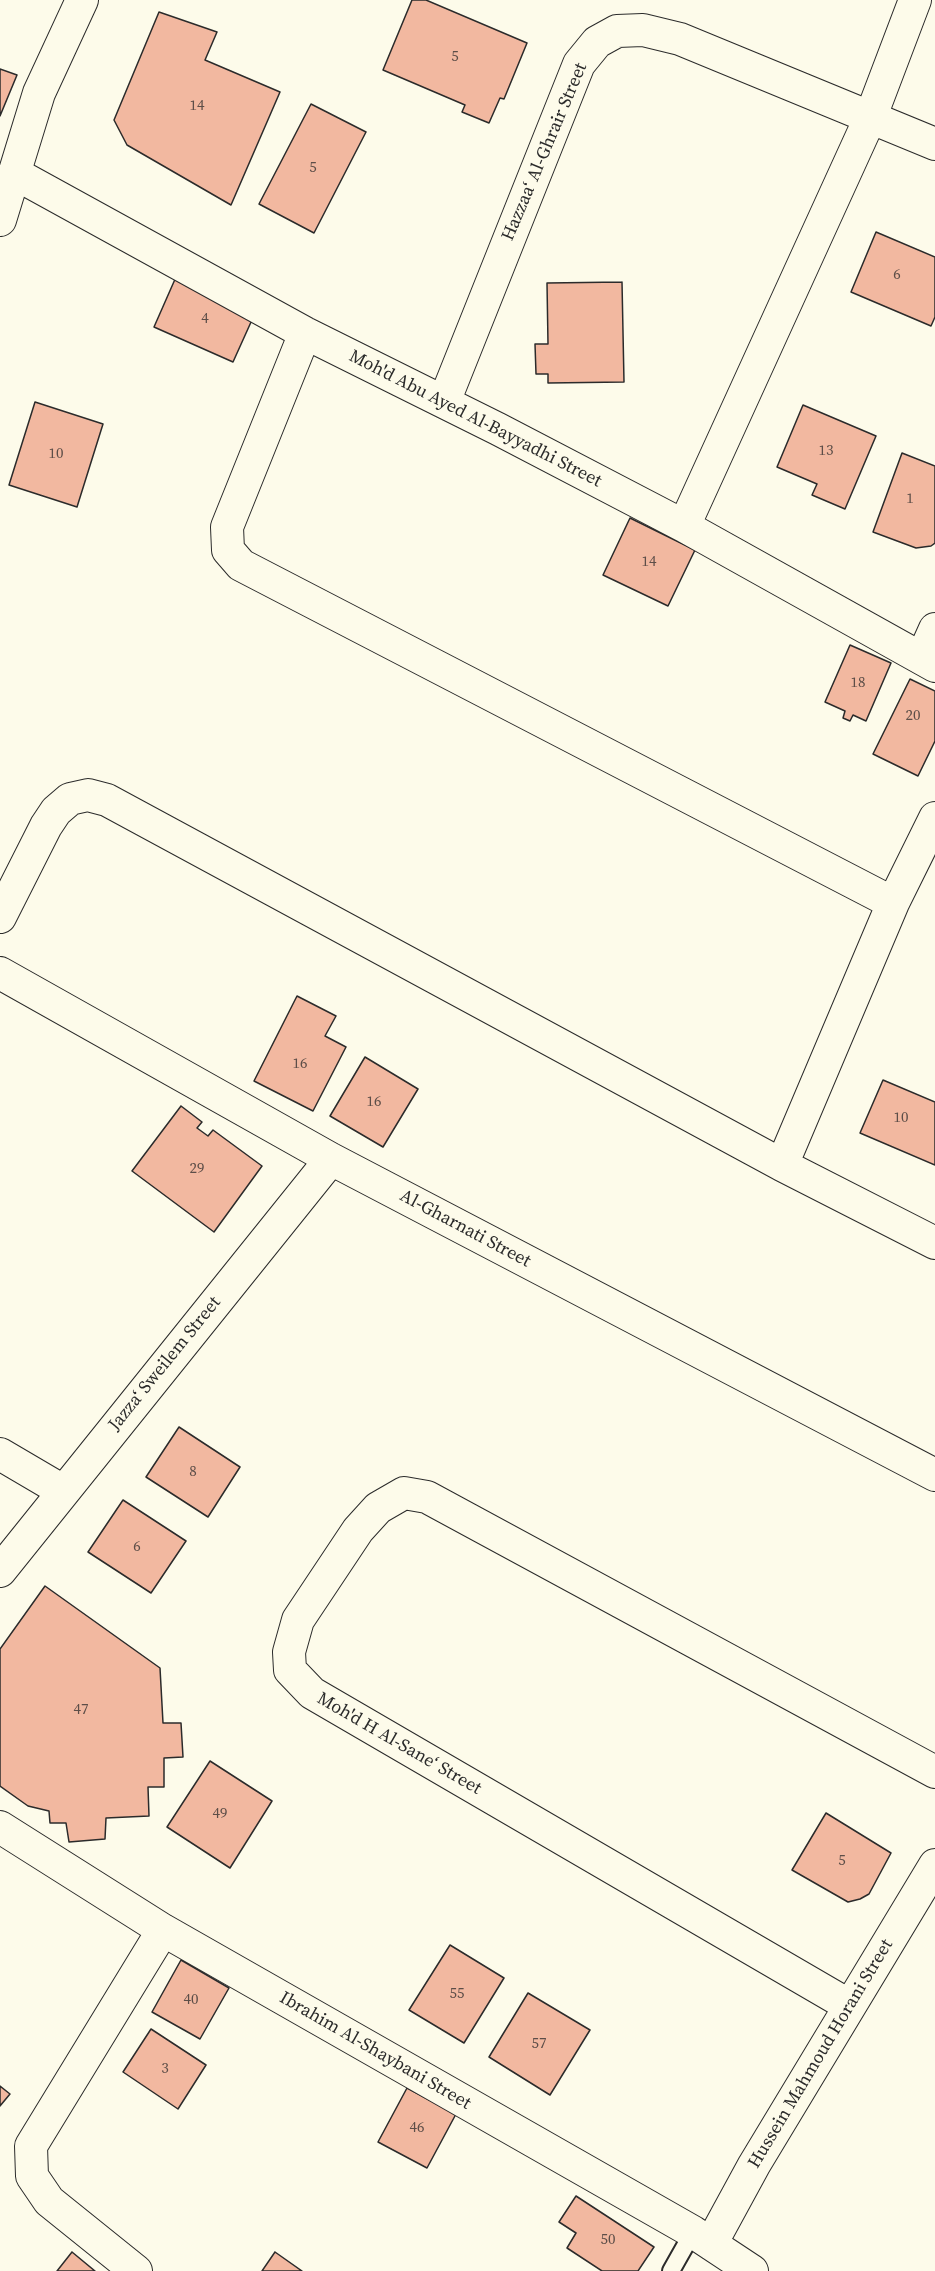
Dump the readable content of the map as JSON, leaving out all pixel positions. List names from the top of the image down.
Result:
{
  "streets": {
    "street": [
      "Hazzaa‘ Al-Ghrair Street",
      "Moh'd Abu Ayed Al-Bayyadhi Street",
      "Al-Gharnati Street",
      "Jazza‘ Sweilem Street",
      "Moh'd H Al-Sane‘ Street",
      "Ibrahim Al-Shaybani Street",
      "Hussein Mahmoud Horani Street"
    ]
  },
  "crossings": [
    ["Hazzaa‘ Al-Ghrair Street", "Moh'd Abu Ayed Al-Bayyadhi Street"],
    ["Al-Gharnati Street", "Jazza‘ Sweilem Street"],
    ["Moh'd H Al-Sane‘ Street", "Hussein Mahmoud Horani Street"],
    ["Ibrahim Al-Shaybani Street", "Hussein Mahmoud Horani Street"]
  ],
  "house_numbers": [
    "5",
    "14",
    "5",
    "6",
    "4",
    "13",
    "10",
    "1",
    "14",
    "18",
    "20",
    "16",
    "16",
    "10",
    "29",
    "8",
    "6",
    "47",
    "49",
    "5",
    "55",
    "40",
    "57",
    "3",
    "46",
    "50"
  ]
}
